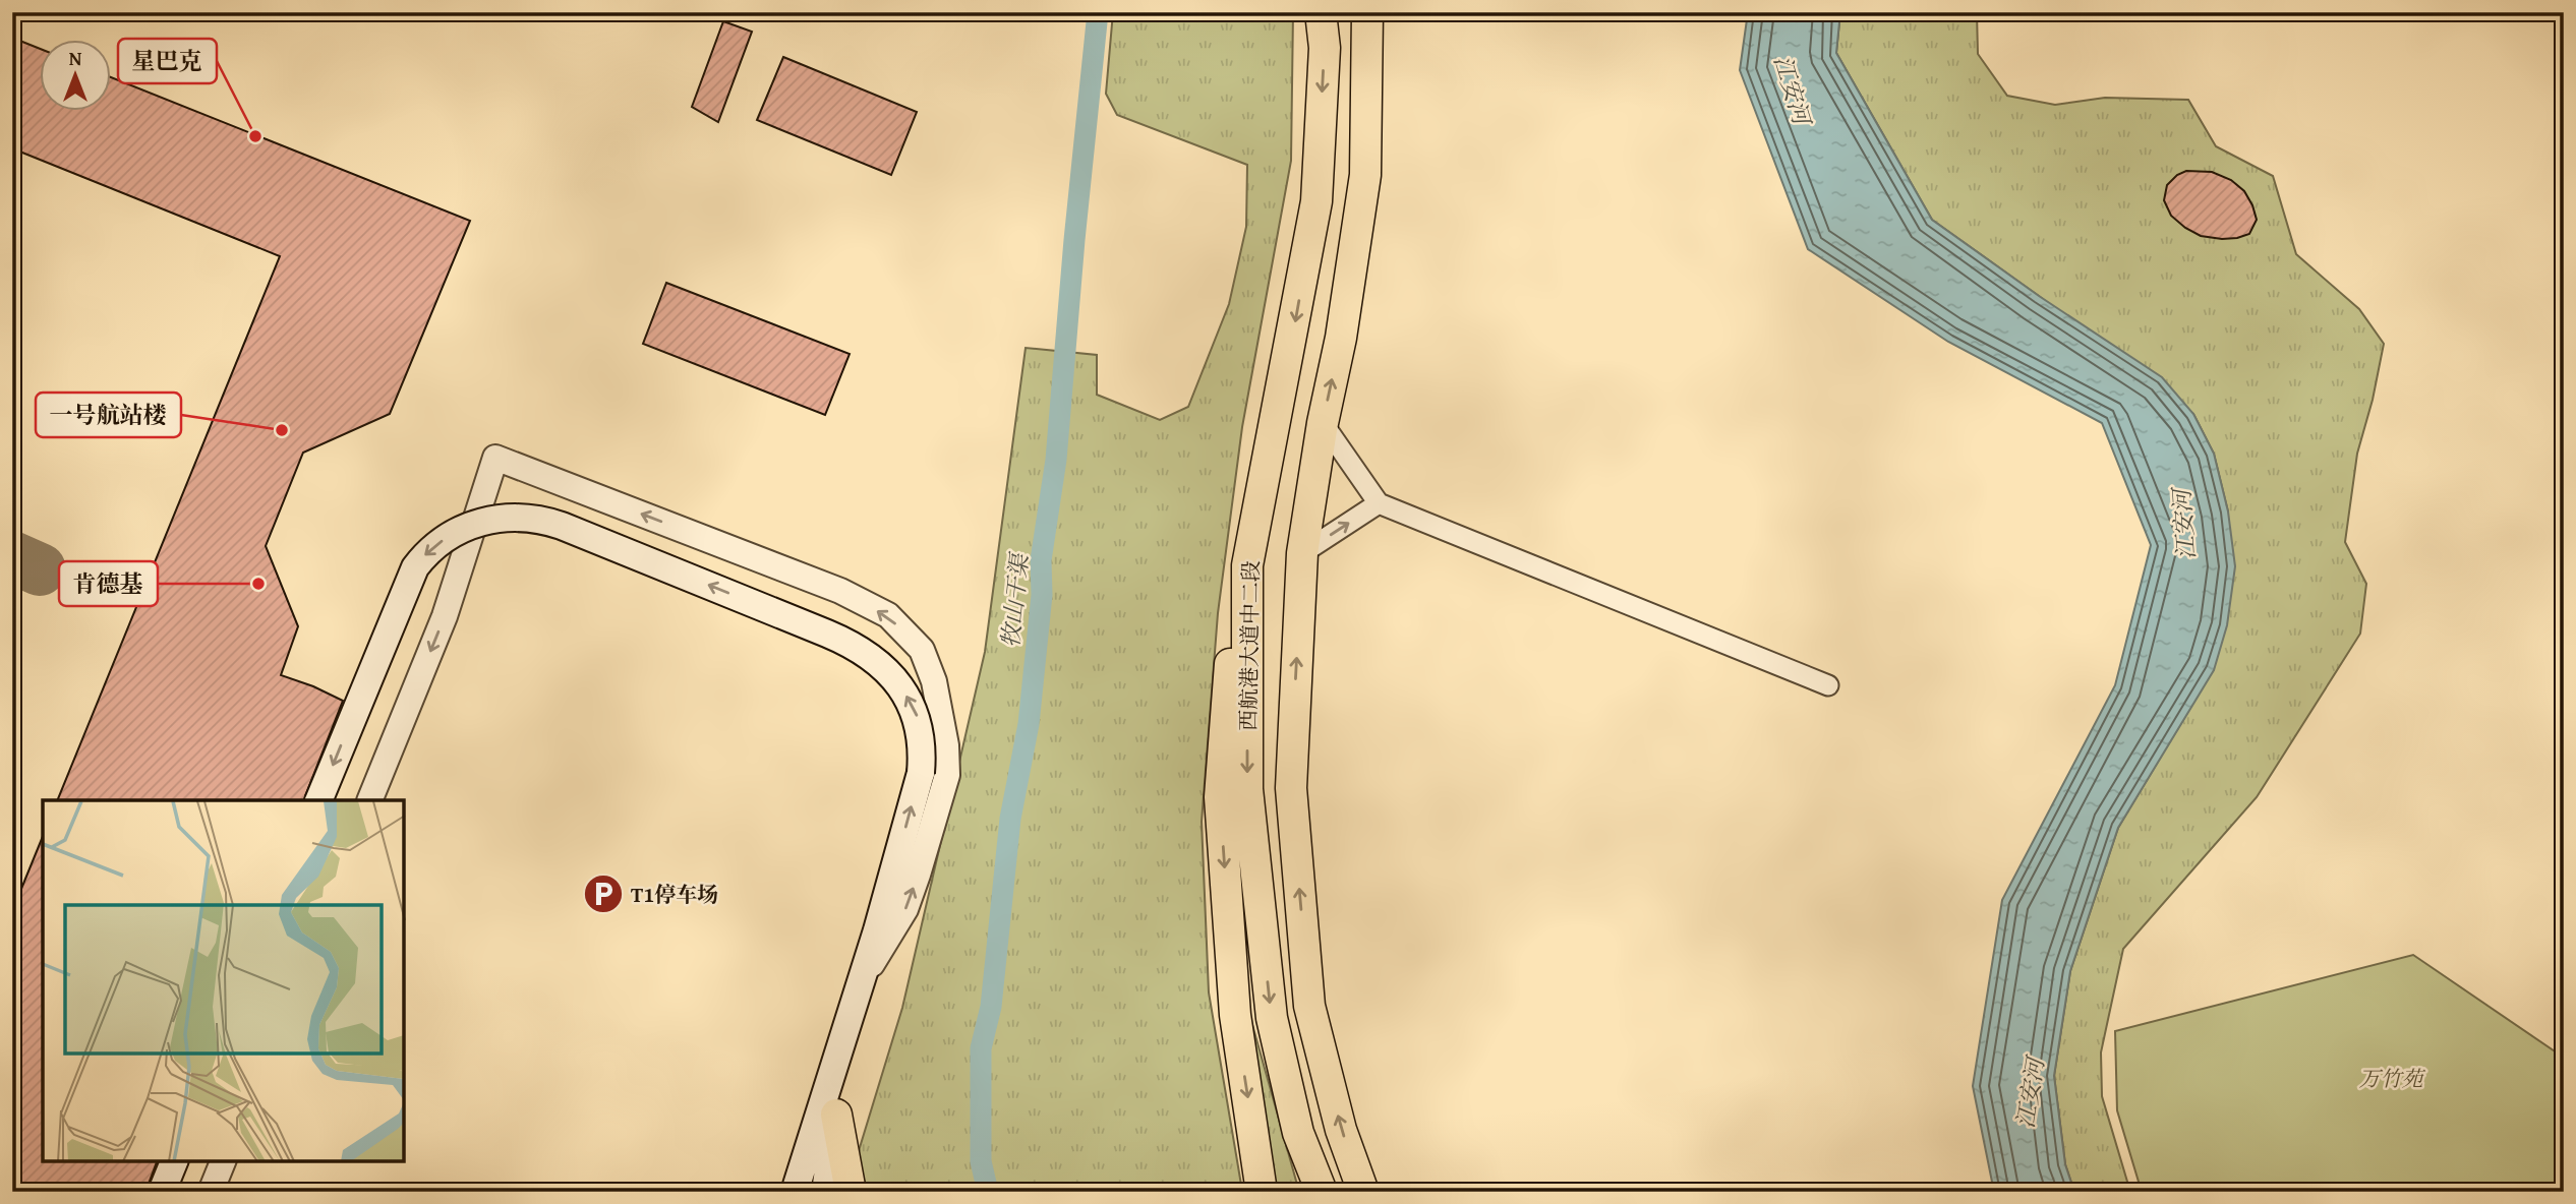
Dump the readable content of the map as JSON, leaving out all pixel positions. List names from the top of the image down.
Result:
{
  "streets": {
    "main road": ["西航港大道中二段"]
  },
  "water": ["江安河", "牧山干渠"],
  "parks": ["万竹苑"],
  "places": {
    "other": ["星巴克", "一号航站楼", "肯德基"],
    "parking": ["T1停车场"]
  },
  "north": "top"
}
